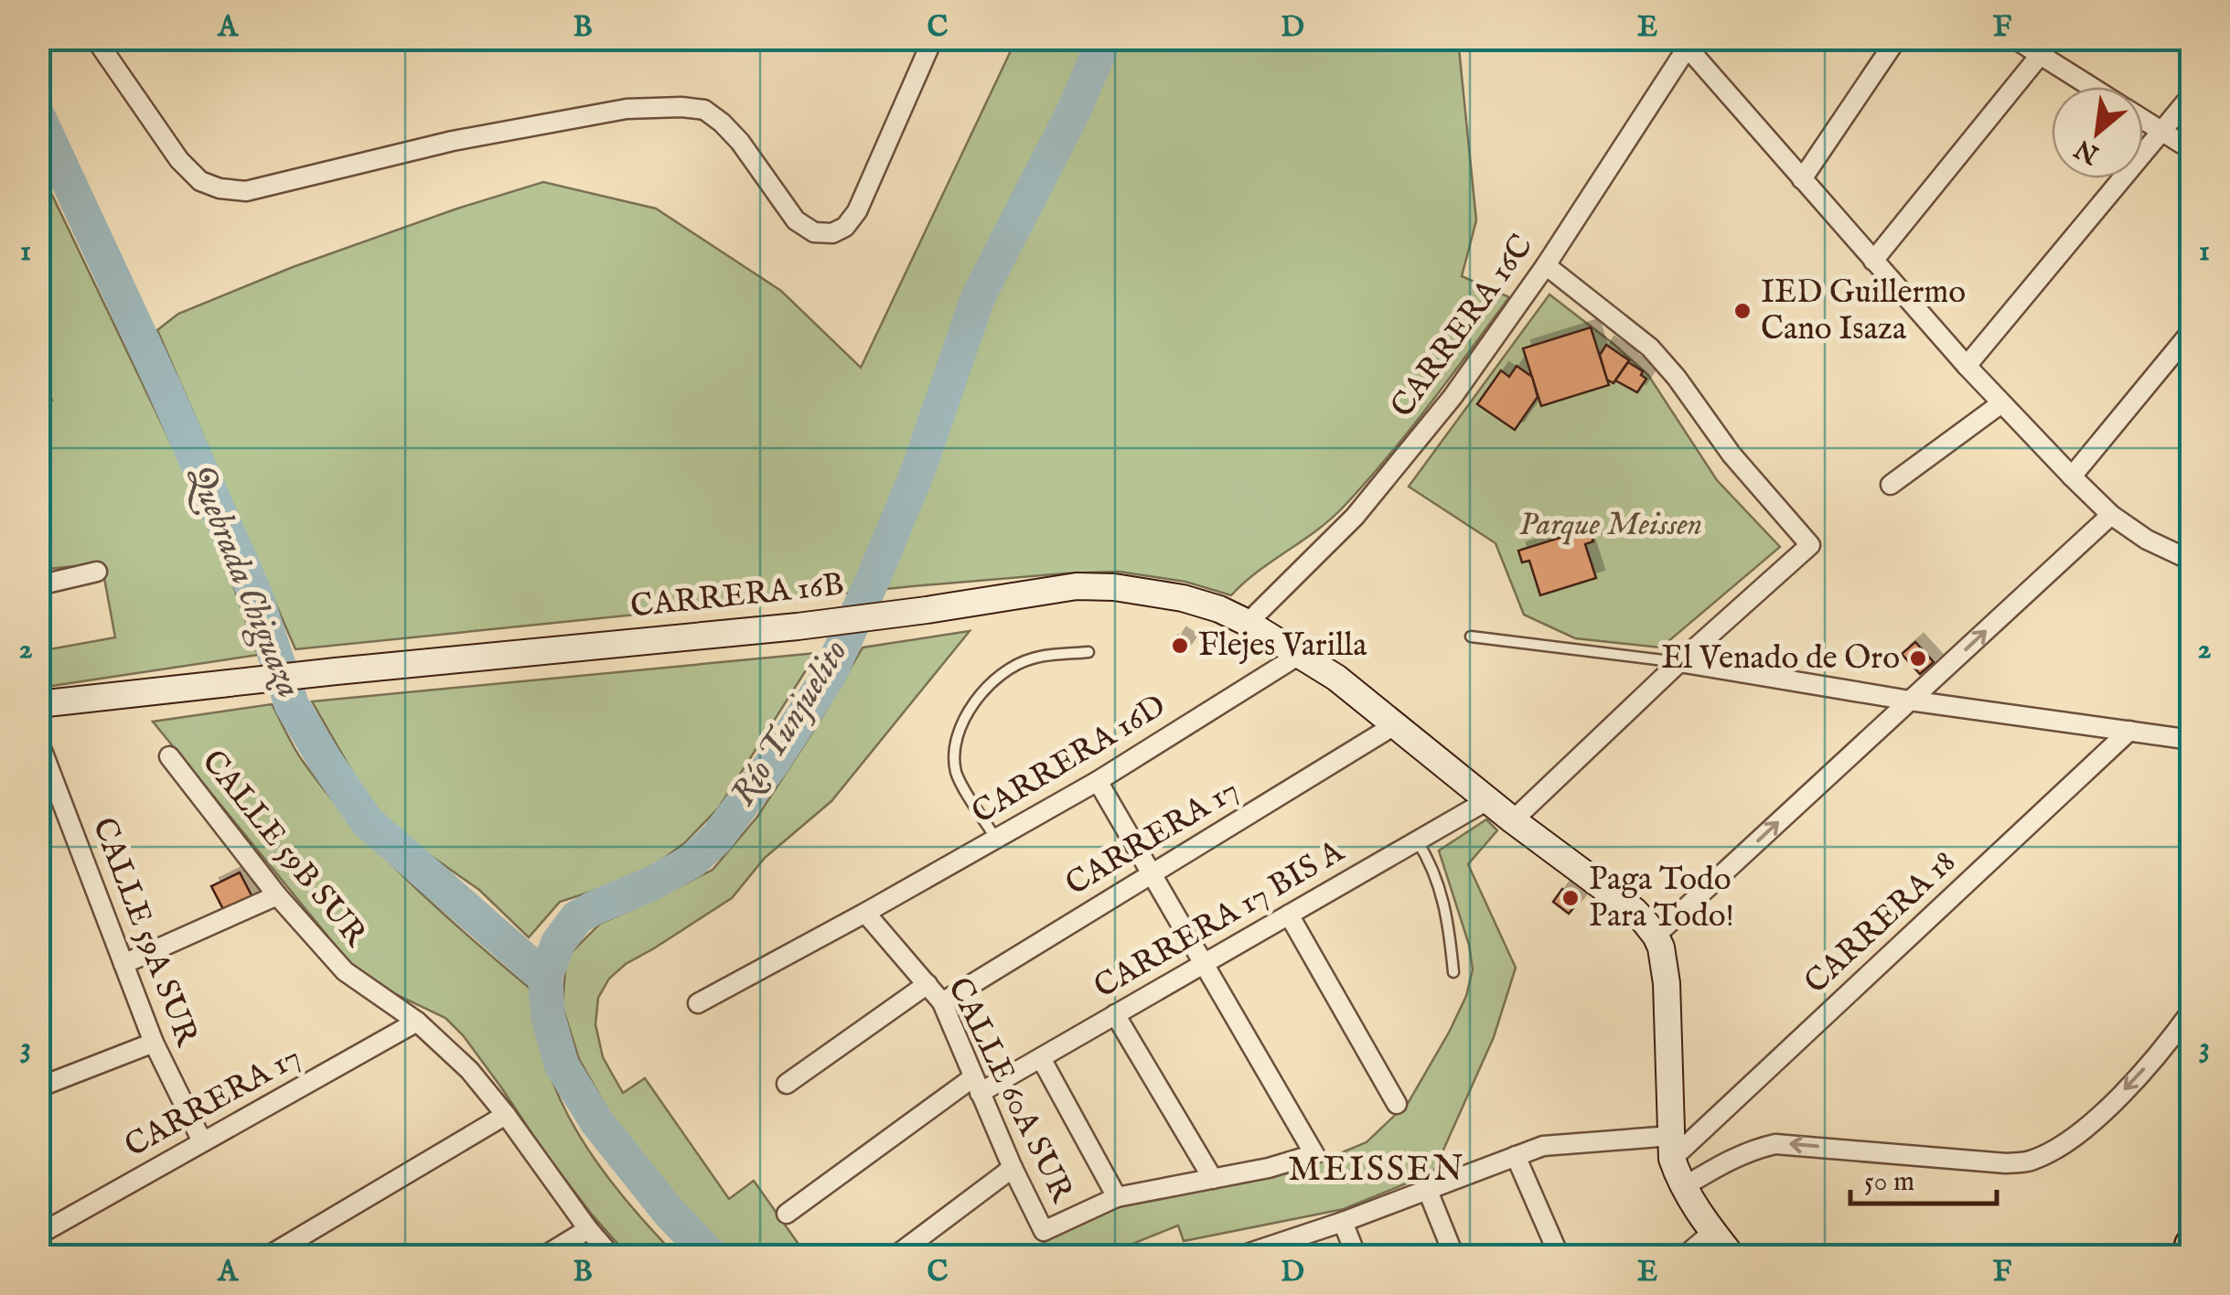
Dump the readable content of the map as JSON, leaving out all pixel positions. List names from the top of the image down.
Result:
{
  "streets": {
    "street": [
      "CARRERA 16C",
      "CARRERA 16B",
      "CARRERA 16D",
      "CARRERA 17",
      "CALLE 59B SUR",
      "CARRERA 17 BIS A",
      "CARRERA 18",
      "CALLE 59A SUR",
      "CALLE 60A SUR"
    ]
  },
  "crossings": [
    ["CARRERA 16C", "CARRERA 16B"],
    ["CARRERA 16B", "CARRERA 16D"],
    ["CARRERA 16B", "CARRERA 17"],
    ["CARRERA 16B", "CARRERA 17 BIS A"],
    ["CARRERA 16D", "CALLE 60A SUR"],
    ["CARRERA 17", "CALLE 59B SUR"],
    ["CARRERA 17", "CALLE 59A SUR"],
    ["CARRERA 17", "CALLE 60A SUR"],
    ["CARRERA 17 BIS A", "CALLE 60A SUR"]
  ],
  "districts": ["MEISSEN"],
  "water": ["Quebrada Chiguaza", "Río Tunjuelito"],
  "parks": ["Parque Meissen"],
  "places": [
    "IED Guillermo Cano Isaza",
    "Flejes Varilla",
    "El Venado de Oro",
    "Paga Todo Para Todo!"
  ],
  "scale_bar": "50 m",
  "north": "bottom left",
  "grid": {
    "columns": [
      "A",
      "B",
      "C",
      "D",
      "E",
      "F"
    ],
    "rows": ["1", "2", "3"]
  }
}
